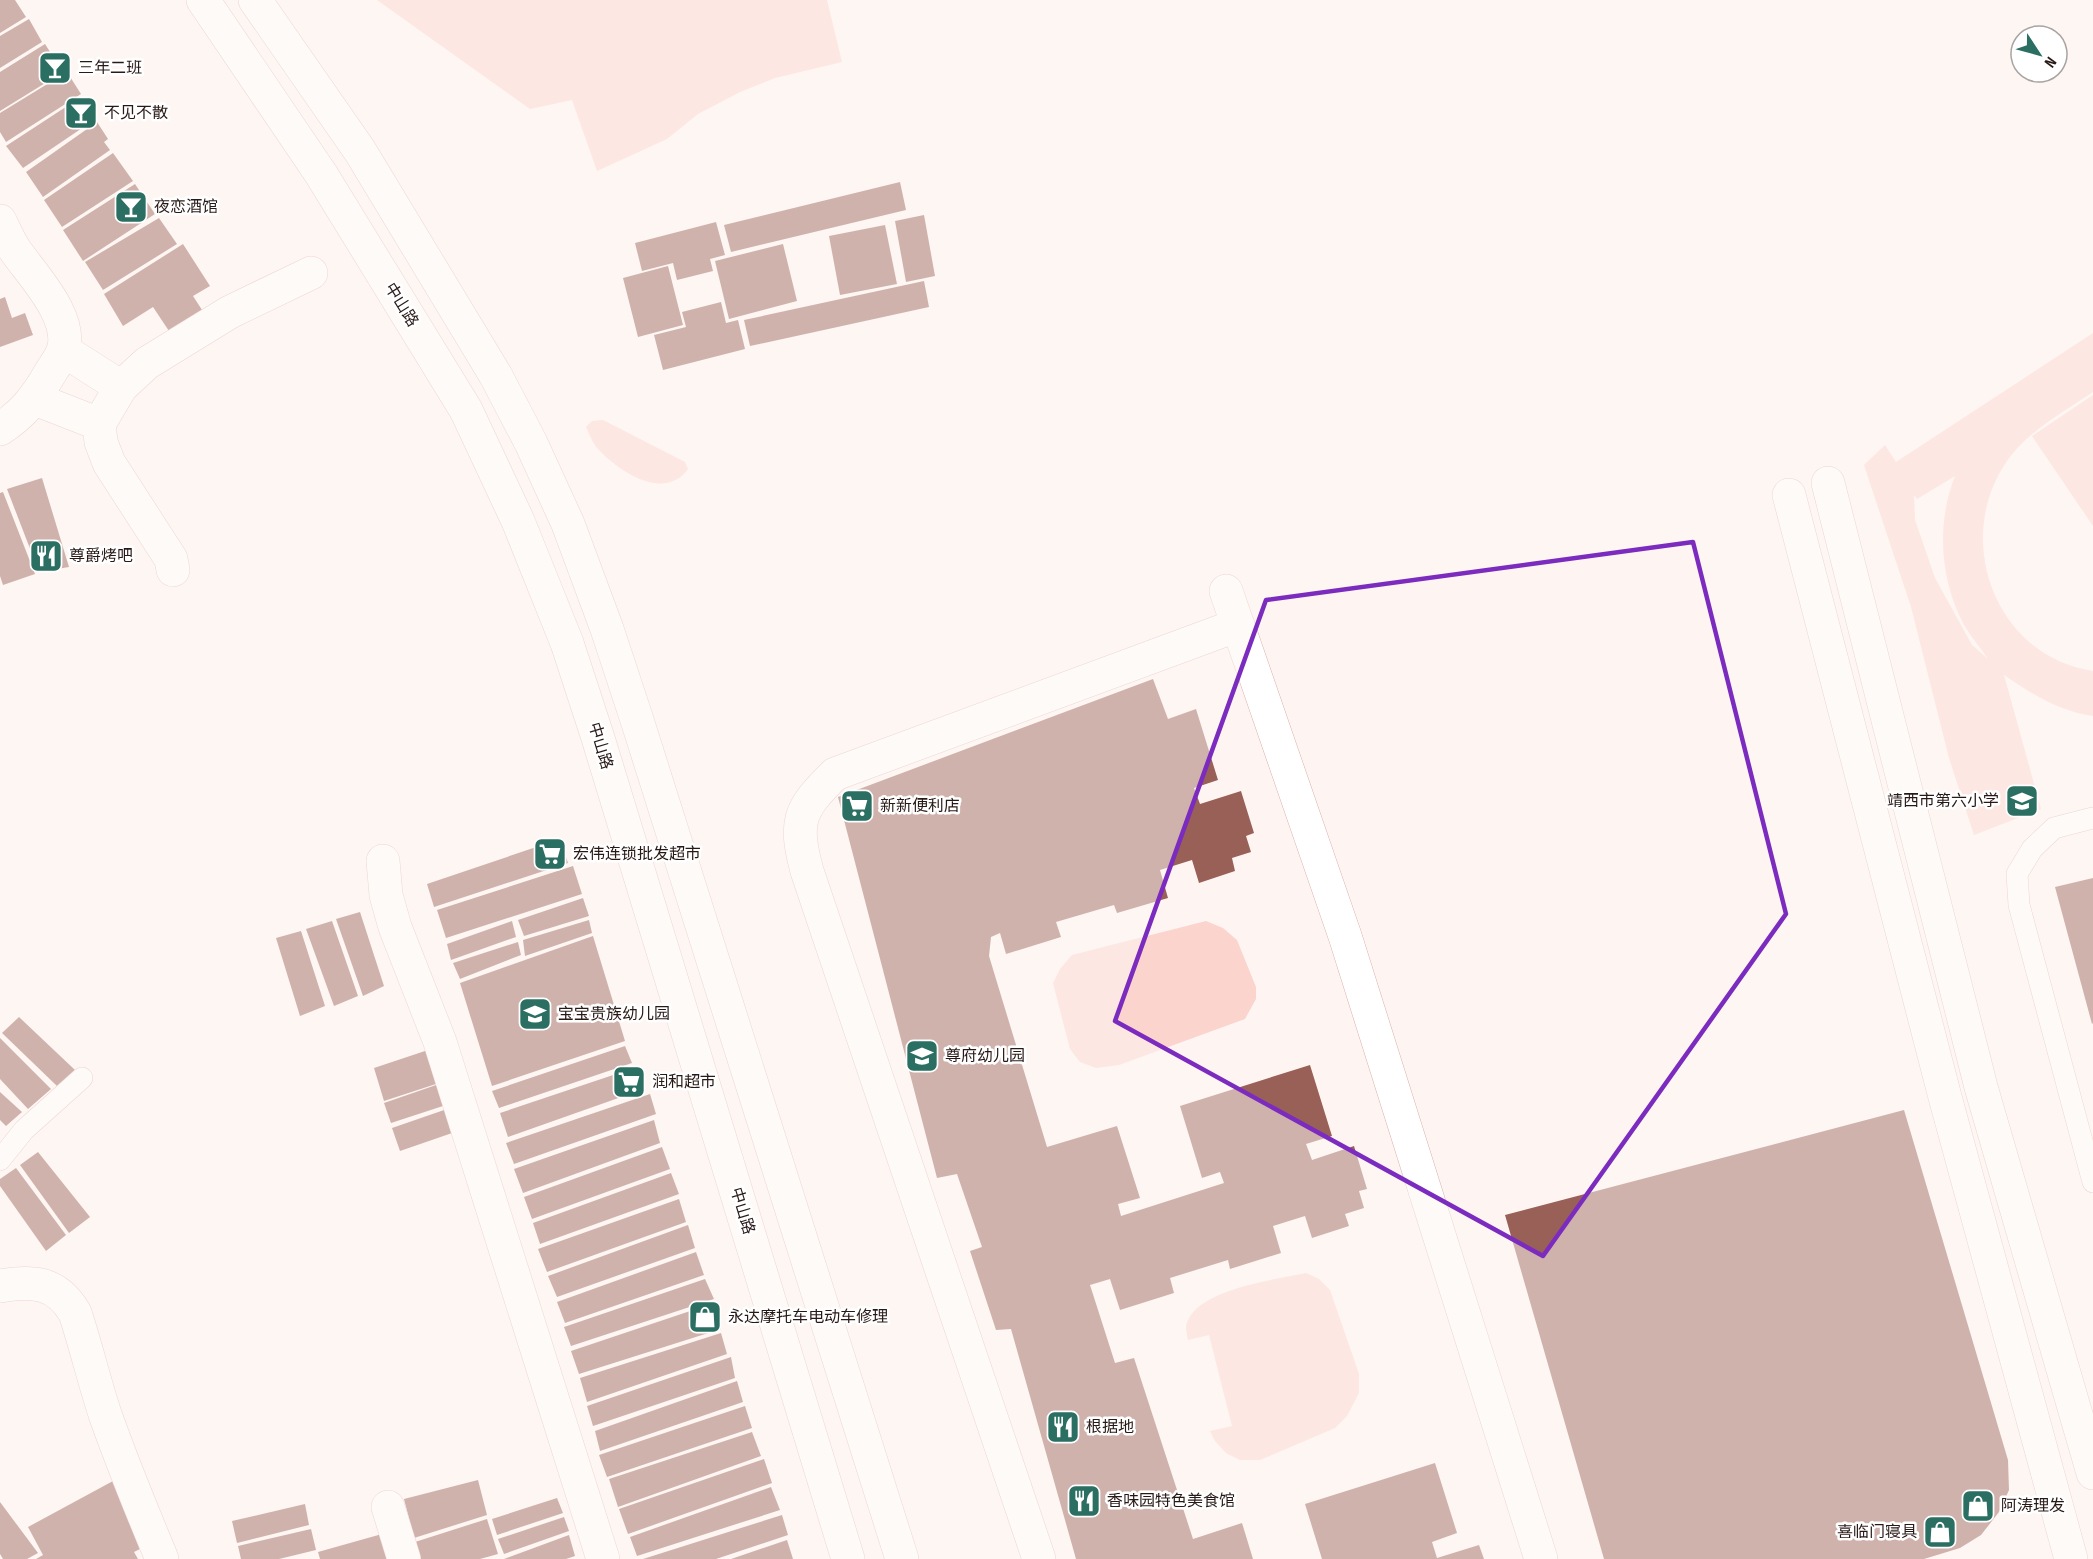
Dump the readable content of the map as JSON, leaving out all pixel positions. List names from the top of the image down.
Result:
{
  "streets": {
    "street": ["中山路"]
  },
  "places": {
    "bar": ["三年二班", "不见不散", "夜恋酒馆"],
    "restaurant": ["尊爵烤吧", "根据地", "香味园特色美食馆"],
    "school or university": ["靖西市第六小学", "宝宝贵族幼儿园", "尊府幼儿园"],
    "supermarket": ["新新便利店", "宏伟连锁批发超市", "润和超市"],
    "shop": ["永达摩托车电动车修理", "阿涛理发", "喜临门寝具"]
  },
  "north": "bottom right"
}
